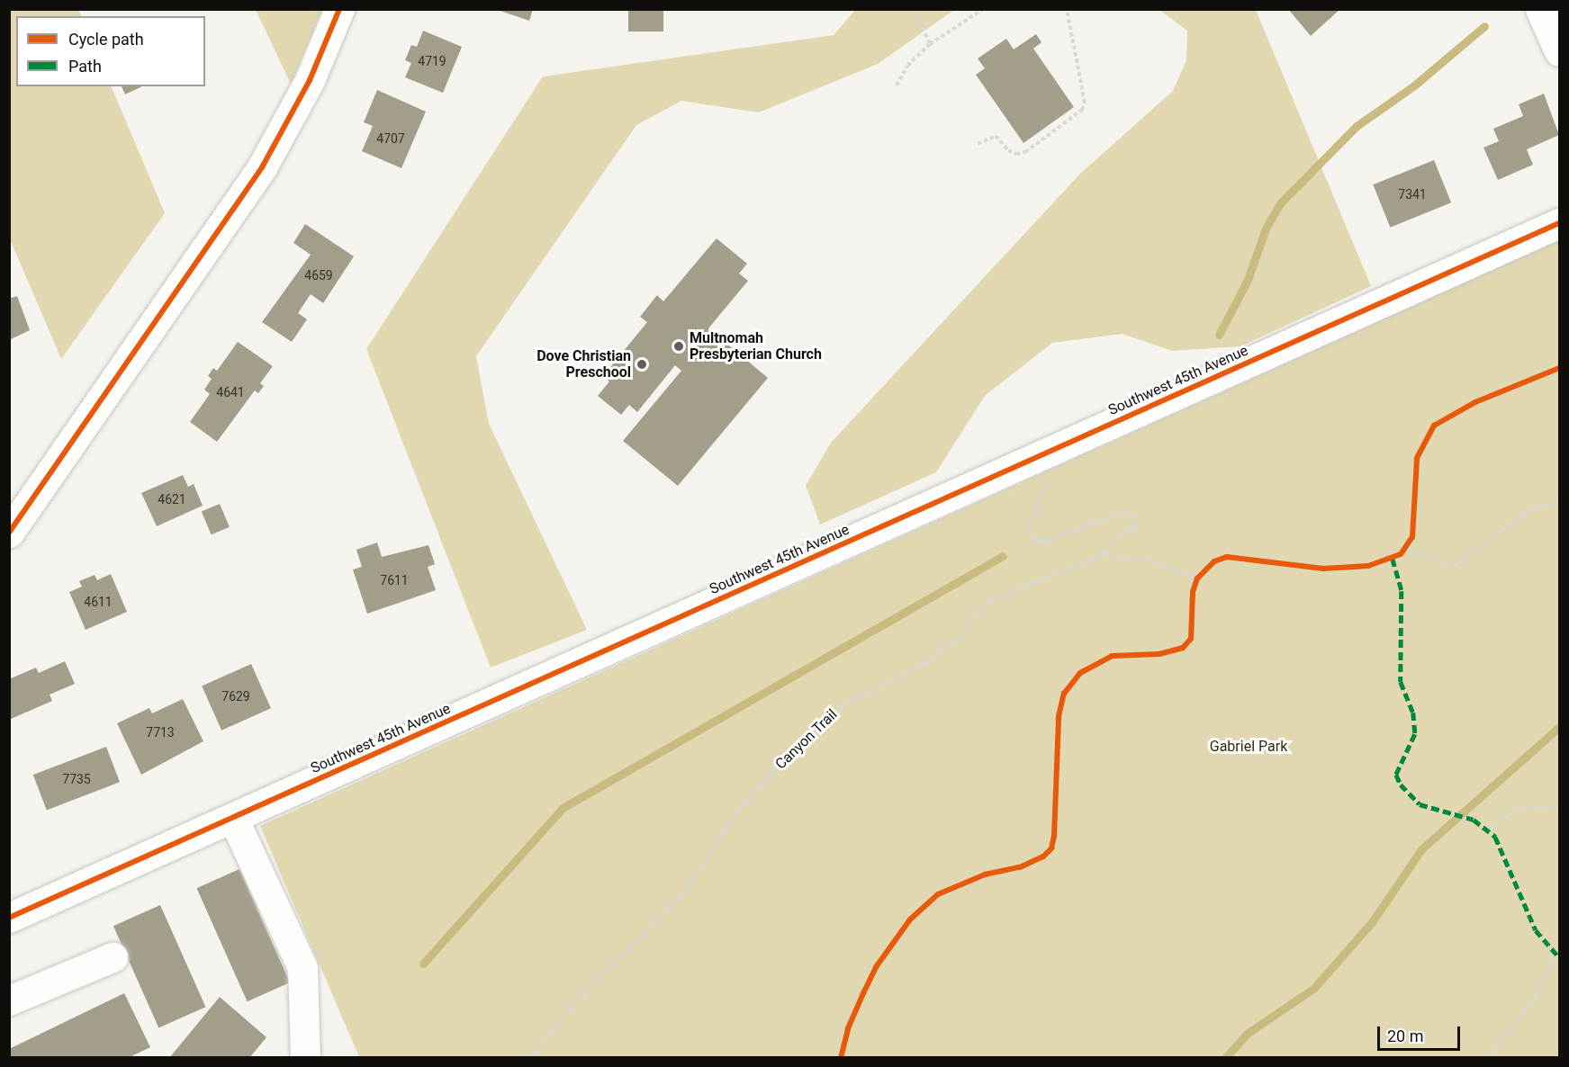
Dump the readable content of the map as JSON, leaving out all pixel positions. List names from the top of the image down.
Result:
{
  "streets": {
    "street": ["Southwest 45th Avenue"],
    "path": ["Canyon Trail"]
  },
  "parks": ["Gabriel Park"],
  "places": ["Multnomah Presbyterian Church", "Dove Christian Preschool"],
  "house_numbers": [
    "4719",
    "4707",
    "7341",
    "4659",
    "4641",
    "4621",
    "7611",
    "4611",
    "7629",
    "7713",
    "7735"
  ],
  "legend": ["Cycle path", "Path"],
  "scale_bar": "20 m"
}
